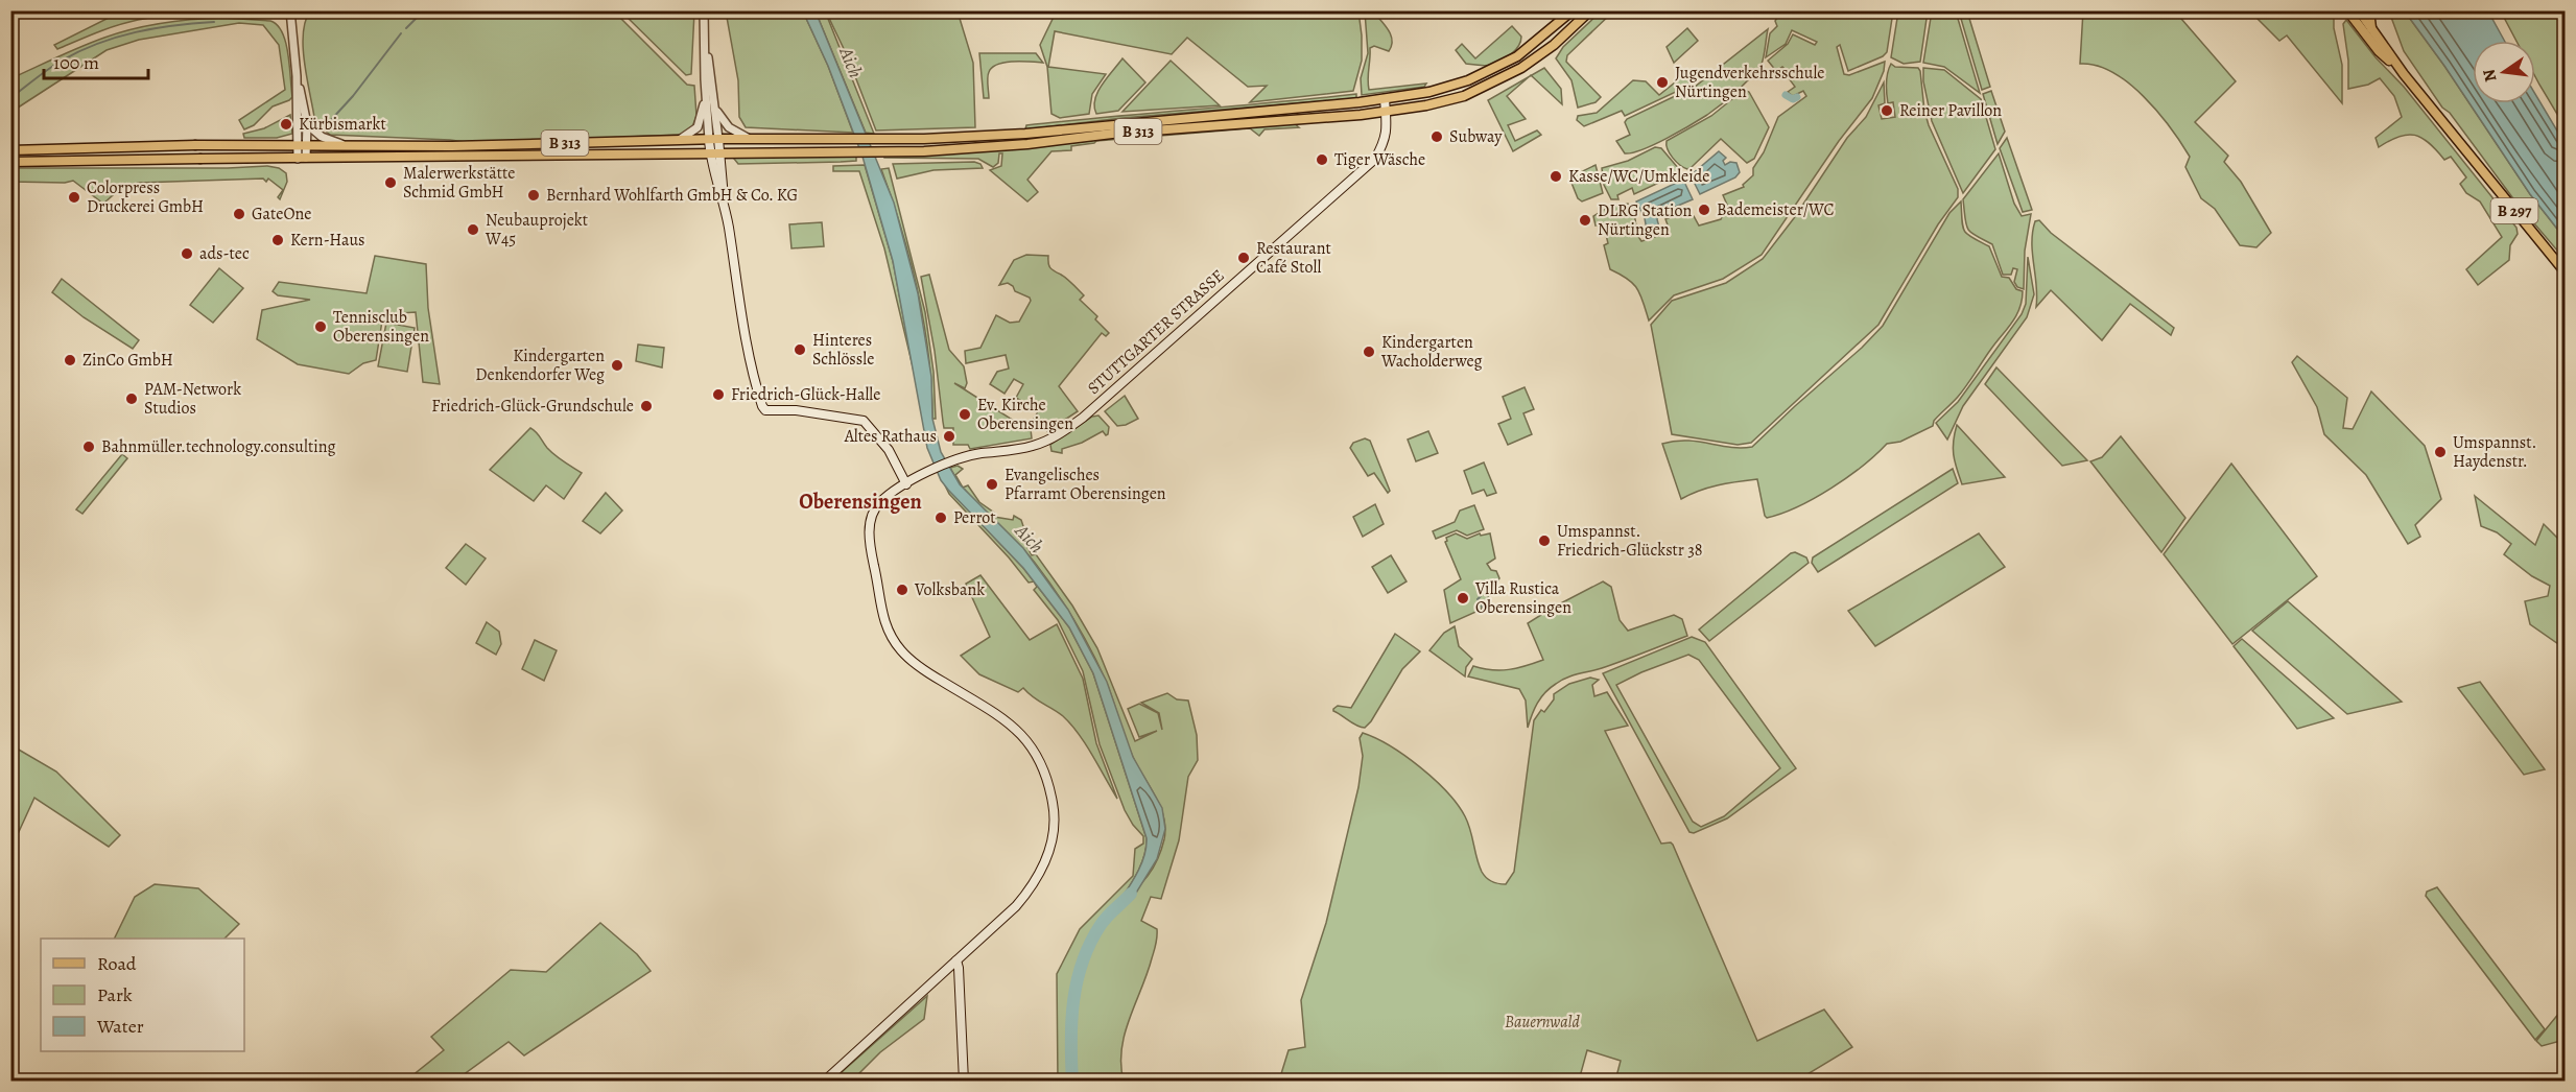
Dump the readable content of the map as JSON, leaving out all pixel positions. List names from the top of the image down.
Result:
{
  "streets": {
    "main road": ["B 313", "B 297", "STUTTGARTER STRASSE"]
  },
  "crossings": [
    ["B 313", "STUTTGARTER STRASSE"]
  ],
  "districts": ["Oberensingen"],
  "water": ["Aich"],
  "parks": ["Bauernwald"],
  "places": [
    "Jugendverkehrsschule Nürtingen",
    "Reiner Pavillon",
    "Kürbismarkt",
    "Subway",
    "Tiger Wäsche",
    "Kasse/WC/Umkleide",
    "Malerwerkstätte Schmid GmbH",
    "Bernhard Wohlfarth GmbH & Co. KG",
    "Colorpress Druckerei GmbH",
    "Bademeister/WC",
    "GateOne",
    "DLRG Station Nürtingen",
    "Neubauprojekt W45",
    "Kern-Haus",
    "ads-tec",
    "Restaurant Café Stoll",
    "Tennisclub Oberensingen",
    "Hinteres Schlössle",
    "Kindergarten Wacholderweg",
    "ZinCo GmbH",
    "Kindergarten Denkendorfer Weg",
    "Friedrich-Glück-Halle",
    "PAM-Network Studios",
    "Friedrich-Glück-Grundschule",
    "Ev. Kirche Oberensingen",
    "Altes Rathaus",
    "Bahnmüller.technology.consulting",
    "Umspannst. Haydenstr.",
    "Evangelisches Pfarramt Oberensingen",
    "Perrot",
    "Umspannst. Friedrich-Glückstr 38",
    "Volksbank",
    "Villa Rustica Oberensingen"
  ],
  "legend": ["Road", "Park", "Water"],
  "scale_bar": "100 m",
  "north": "left"
}
